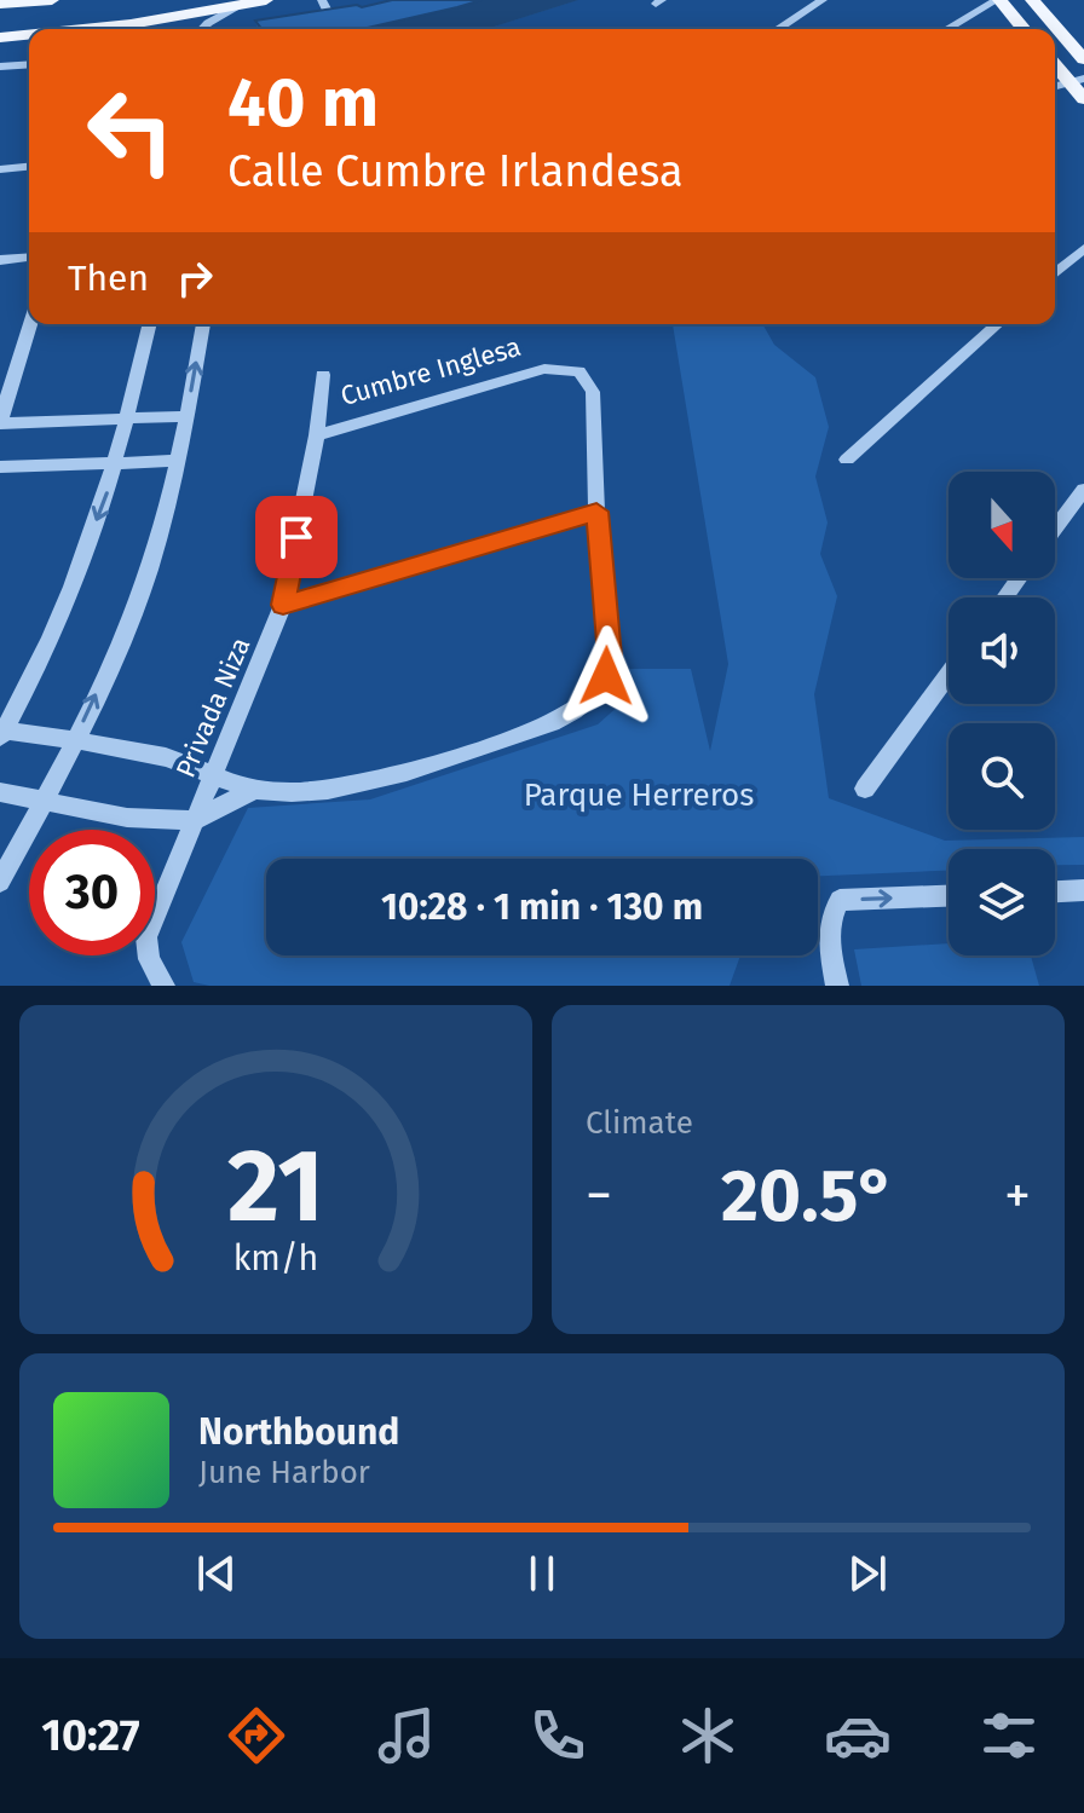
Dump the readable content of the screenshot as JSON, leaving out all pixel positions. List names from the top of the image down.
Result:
{
  "streets": {
    "street": ["Cumbre Inglesa", "Privada Niza"]
  },
  "crossings": [
    ["Cumbre Inglesa", "Privada Niza"]
  ],
  "parks": ["Parque Herreros"],
  "north": "bottom",
  "page": {
    "turn": ["40 m", "Calle Cumbre Irlandesa"],
    "then": "Then",
    "limit": "30",
    "trip": "10:28 · 1 min · 130 m",
    "tile": "Climate",
    "heat": ["−", "20.5°", "+"],
    "song": ["Northbound", "June Harbor"],
    "tabs": "10:27",
    "gauge": ["21", "km/h"]
  }
}
